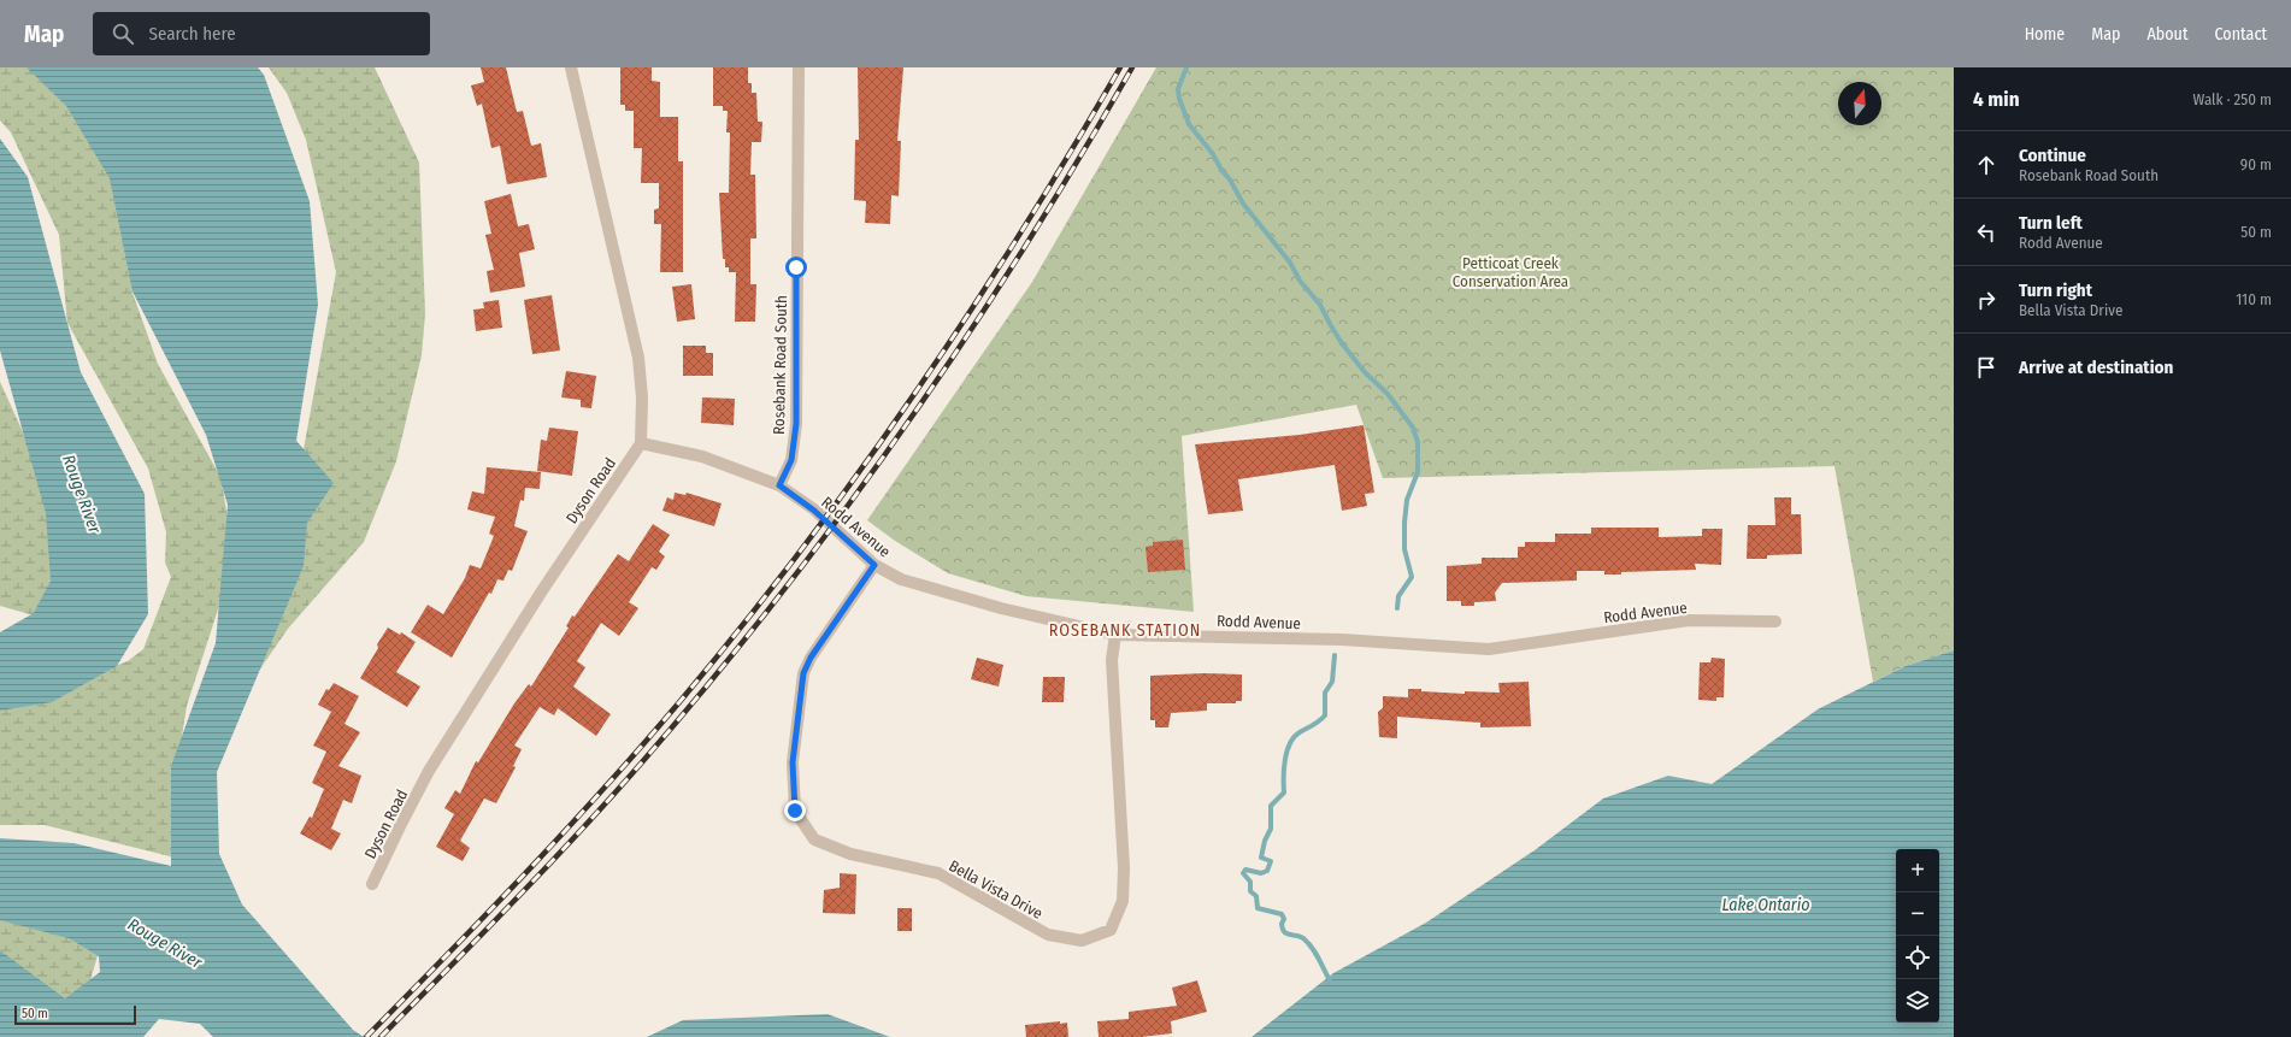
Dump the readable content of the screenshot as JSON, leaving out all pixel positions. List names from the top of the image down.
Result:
{
  "streets": {
    "street": [
      "Rosebank Road South",
      "Dyson Road",
      "Rodd Avenue",
      "Bella Vista Drive"
    ]
  },
  "crossings": [
    ["Rosebank Road South", "Rodd Avenue"],
    ["Dyson Road", "Rodd Avenue"],
    ["Rodd Avenue", "Bella Vista Drive"]
  ],
  "districts": ["ROSEBANK STATION"],
  "water": ["Rouge River", "Lake Ontario"],
  "parks": ["Petticoat Creek Conservation Area"],
  "scale_bar": "50 m",
  "north": "top",
  "page": {
    "header": "Map",
    "search": "Search here",
    "nav": [
      "Home",
      "Map",
      "About",
      "Contact"
    ],
    "heading": ["4 min", "Walk · 250 m"],
    "list": [
      ["Continue", "Rosebank Road South", "90 m"],
      ["Turn left", "Rodd Avenue", "50 m"],
      ["Turn right", "Bella Vista Drive", "110 m"],
      "Arrive at destination"
    ],
    "map_buttons": ["+", "−"],
    "scale": "50 m"
  }
}
